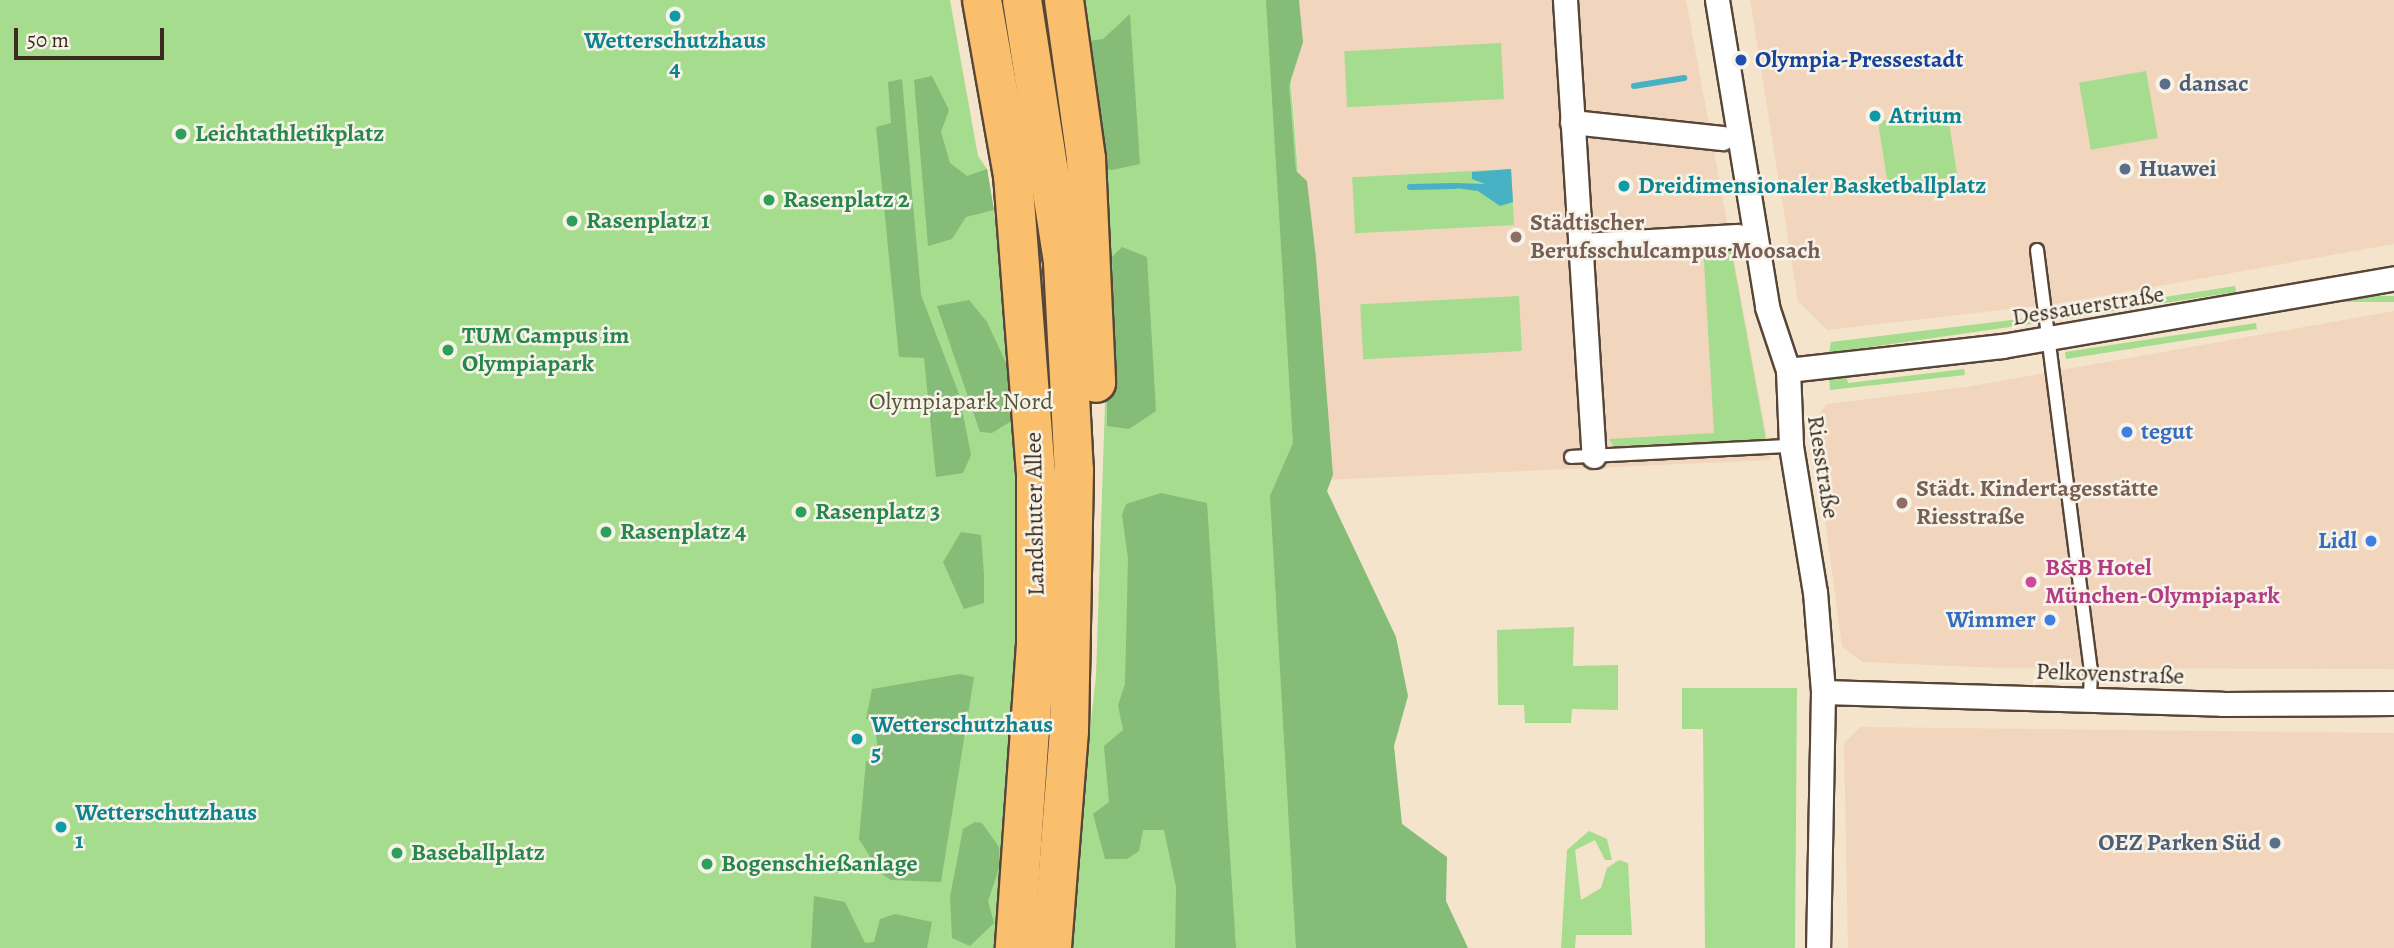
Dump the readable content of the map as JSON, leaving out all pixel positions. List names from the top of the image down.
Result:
{
  "streets": {
    "highway": ["Landshuter Allee"],
    "street": ["Dessauerstraße", "Riesstraße", "Pelkovenstraße"]
  },
  "crossings": [
    ["Dessauerstraße", "Riesstraße"],
    ["Riesstraße", "Pelkovenstraße"]
  ],
  "parks": ["Olympiapark Nord"],
  "places": [
    "Wetterschutzhaus 4",
    "Olympia-Pressestadt",
    "dansac",
    "Atrium",
    "Leichtathletikplatz",
    "Huawei",
    "Dreidimensionaler Basketballplatz",
    "Rasenplatz 2",
    "Rasenplatz 1",
    "Städtischer Berufsschulcampus Moosach",
    "TUM Campus im Olympiapark",
    "tegut",
    "Städt. Kindertagesstätte Riesstraße",
    "Rasenplatz 3",
    "Rasenplatz 4",
    "Lidl",
    "B&B Hotel München-Olympiapark",
    "Wimmer",
    "Wetterschutzhaus 5",
    "Wetterschutzhaus 1",
    "OEZ Parken Süd",
    "Baseballplatz",
    "Bogenschießanlage"
  ],
  "scale_bar": "50 m"
}
